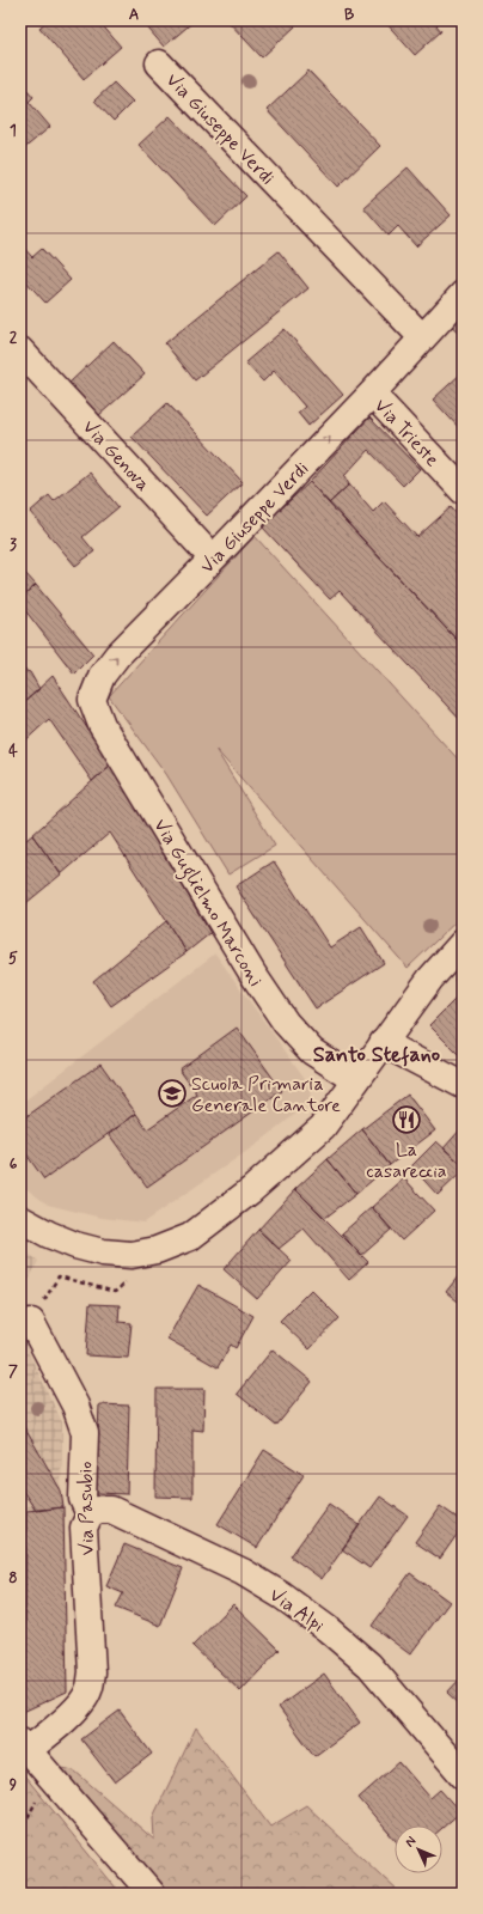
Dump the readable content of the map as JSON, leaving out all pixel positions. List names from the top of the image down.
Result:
{
  "streets": {
    "street": [
      "Via Giuseppe Verdi",
      "Via Trieste",
      "Via Genova",
      "Via Guglielmo Marconi",
      "Via Pasubio",
      "Via Alpi"
    ]
  },
  "crossings": [
    ["Via Giuseppe Verdi", "Via Trieste"],
    ["Via Giuseppe Verdi", "Via Genova"],
    ["Via Giuseppe Verdi", "Via Guglielmo Marconi"],
    ["Via Pasubio", "Via Alpi"]
  ],
  "one_way": ["Via Giuseppe Verdi"],
  "districts": ["Santo Stefano"],
  "places": {
    "school or university": ["Scuola Primaria Generale Cantore"],
    "restaurant": ["La casareccia"]
  },
  "north": "top left",
  "grid": {
    "columns": ["A", "B"],
    "rows": [
      "1",
      "2",
      "3",
      "4",
      "5",
      "6",
      "7",
      "8",
      "9"
    ]
  }
}
